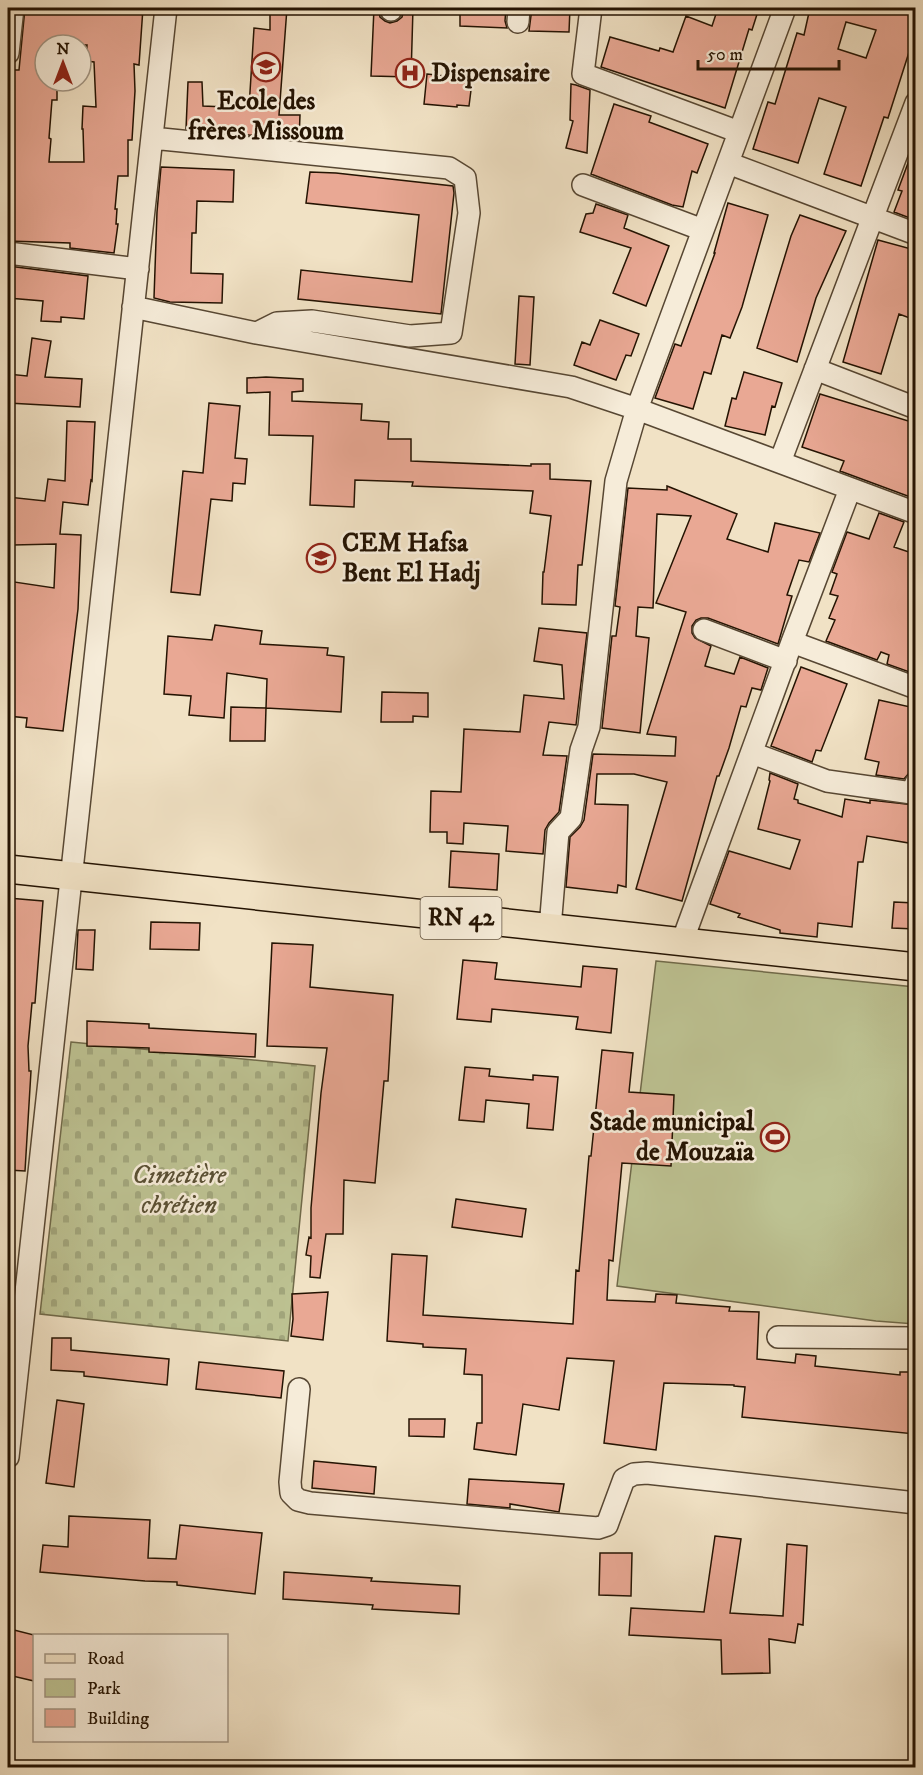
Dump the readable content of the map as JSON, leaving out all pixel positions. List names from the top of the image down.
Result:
{
  "streets": {
    "main road": ["RN 42"]
  },
  "parks": ["Cimetière chrétien"],
  "places": {
    "school or university": ["Ecole des frères Missoum", "CEM Hafsa Bent El Hadj"],
    "hospital": ["Dispensaire"],
    "sports": ["Stade municipal de Mouzaïa"]
  },
  "legend": ["Road", "Park", "Building"],
  "scale_bar": "50 m",
  "north": "top"
}
